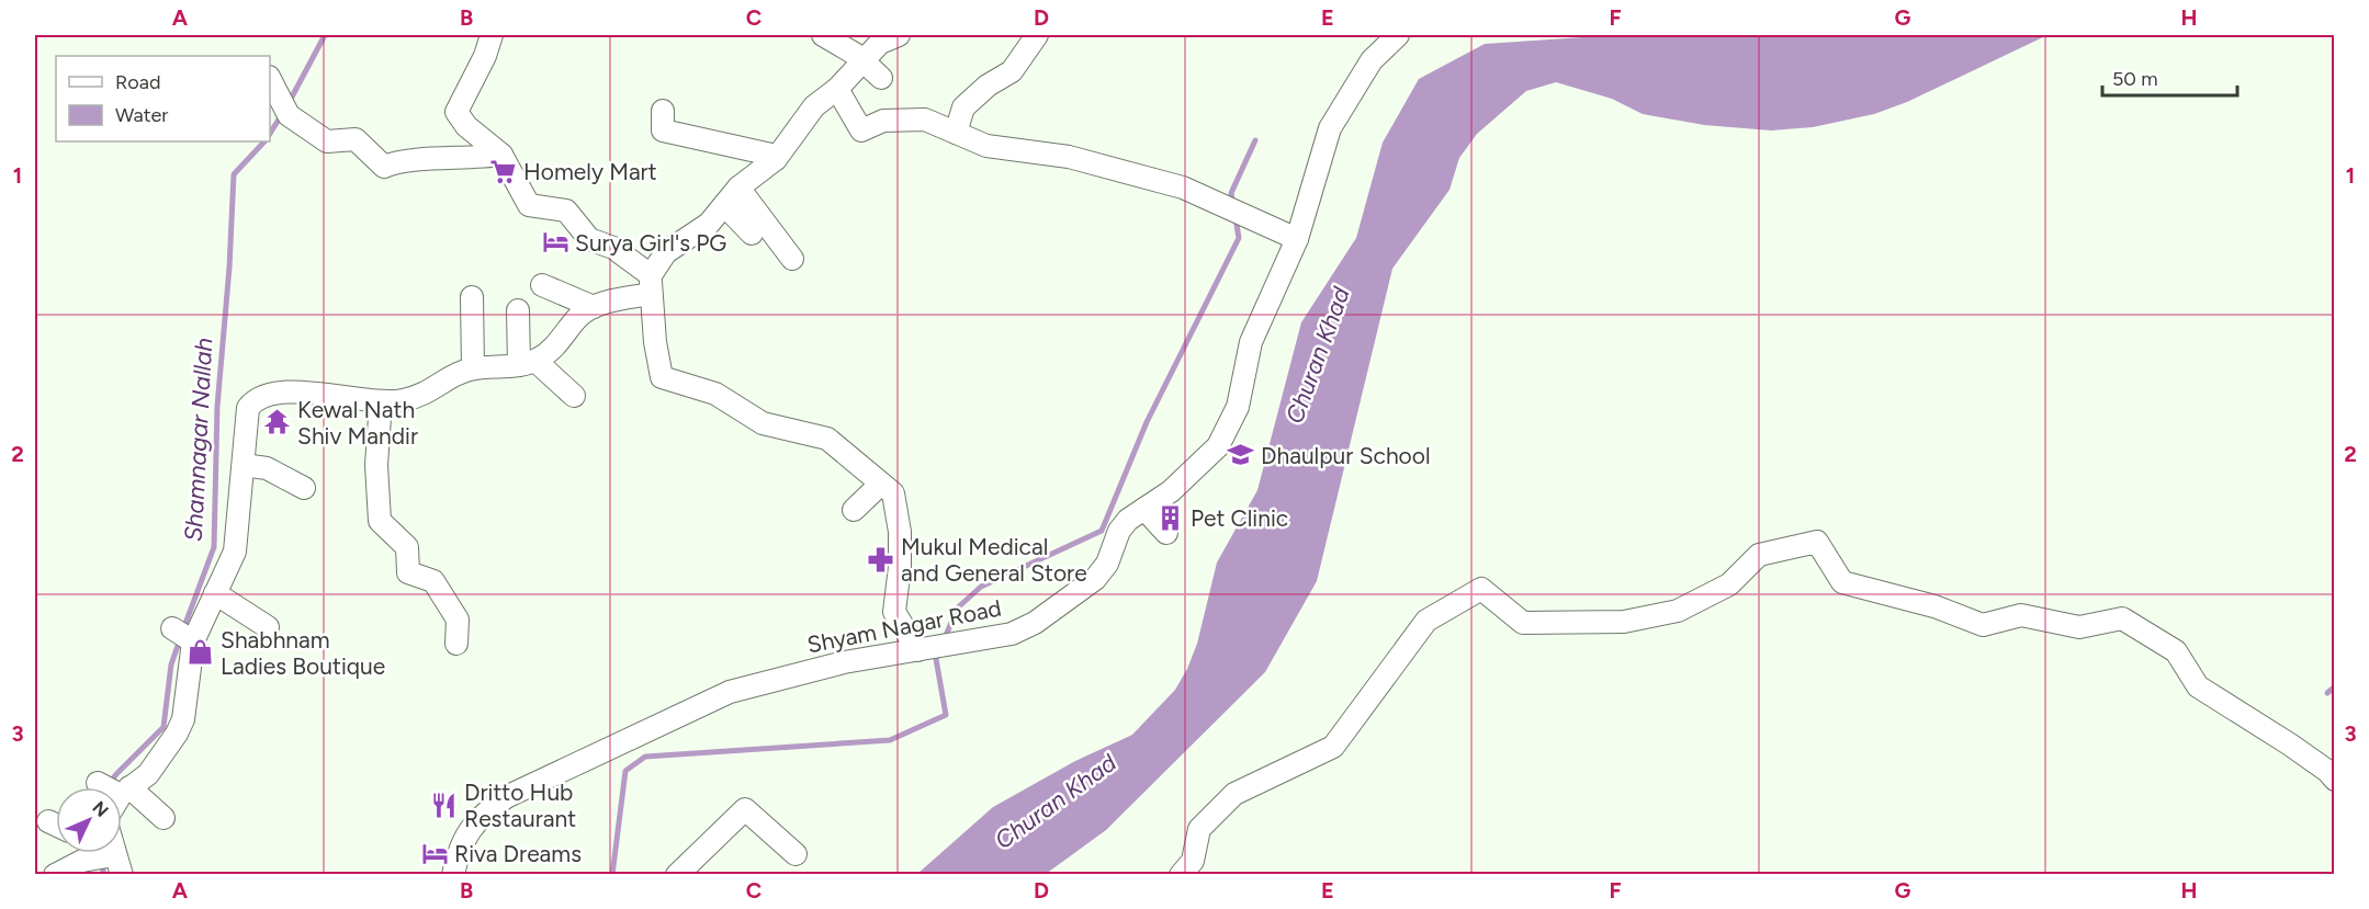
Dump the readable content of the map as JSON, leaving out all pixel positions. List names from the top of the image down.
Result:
{
  "streets": {
    "street": ["Shyam Nagar Road"]
  },
  "water": ["Churan Khad", "Shamnagar Nallah"],
  "places": {
    "supermarket": ["Homely Mart"],
    "hotel": ["Surya Girl's PG", "Riva Dreams"],
    "temple": ["Kewal Nath Shiv Mandir"],
    "school or university": ["Dhaulpur School"],
    "building": ["Pet Clinic"],
    "pharmacy": ["Mukul Medical and General Store"],
    "shop": ["Shabhnam Ladies Boutique"],
    "restaurant": ["Dritto Hub Restaurant"]
  },
  "legend": ["Road", "Water"],
  "scale_bar": "50 m",
  "north": "top right",
  "grid": {
    "columns": [
      "A",
      "B",
      "C",
      "D",
      "E",
      "F",
      "G",
      "H"
    ],
    "rows": ["1", "2", "3"]
  }
}
